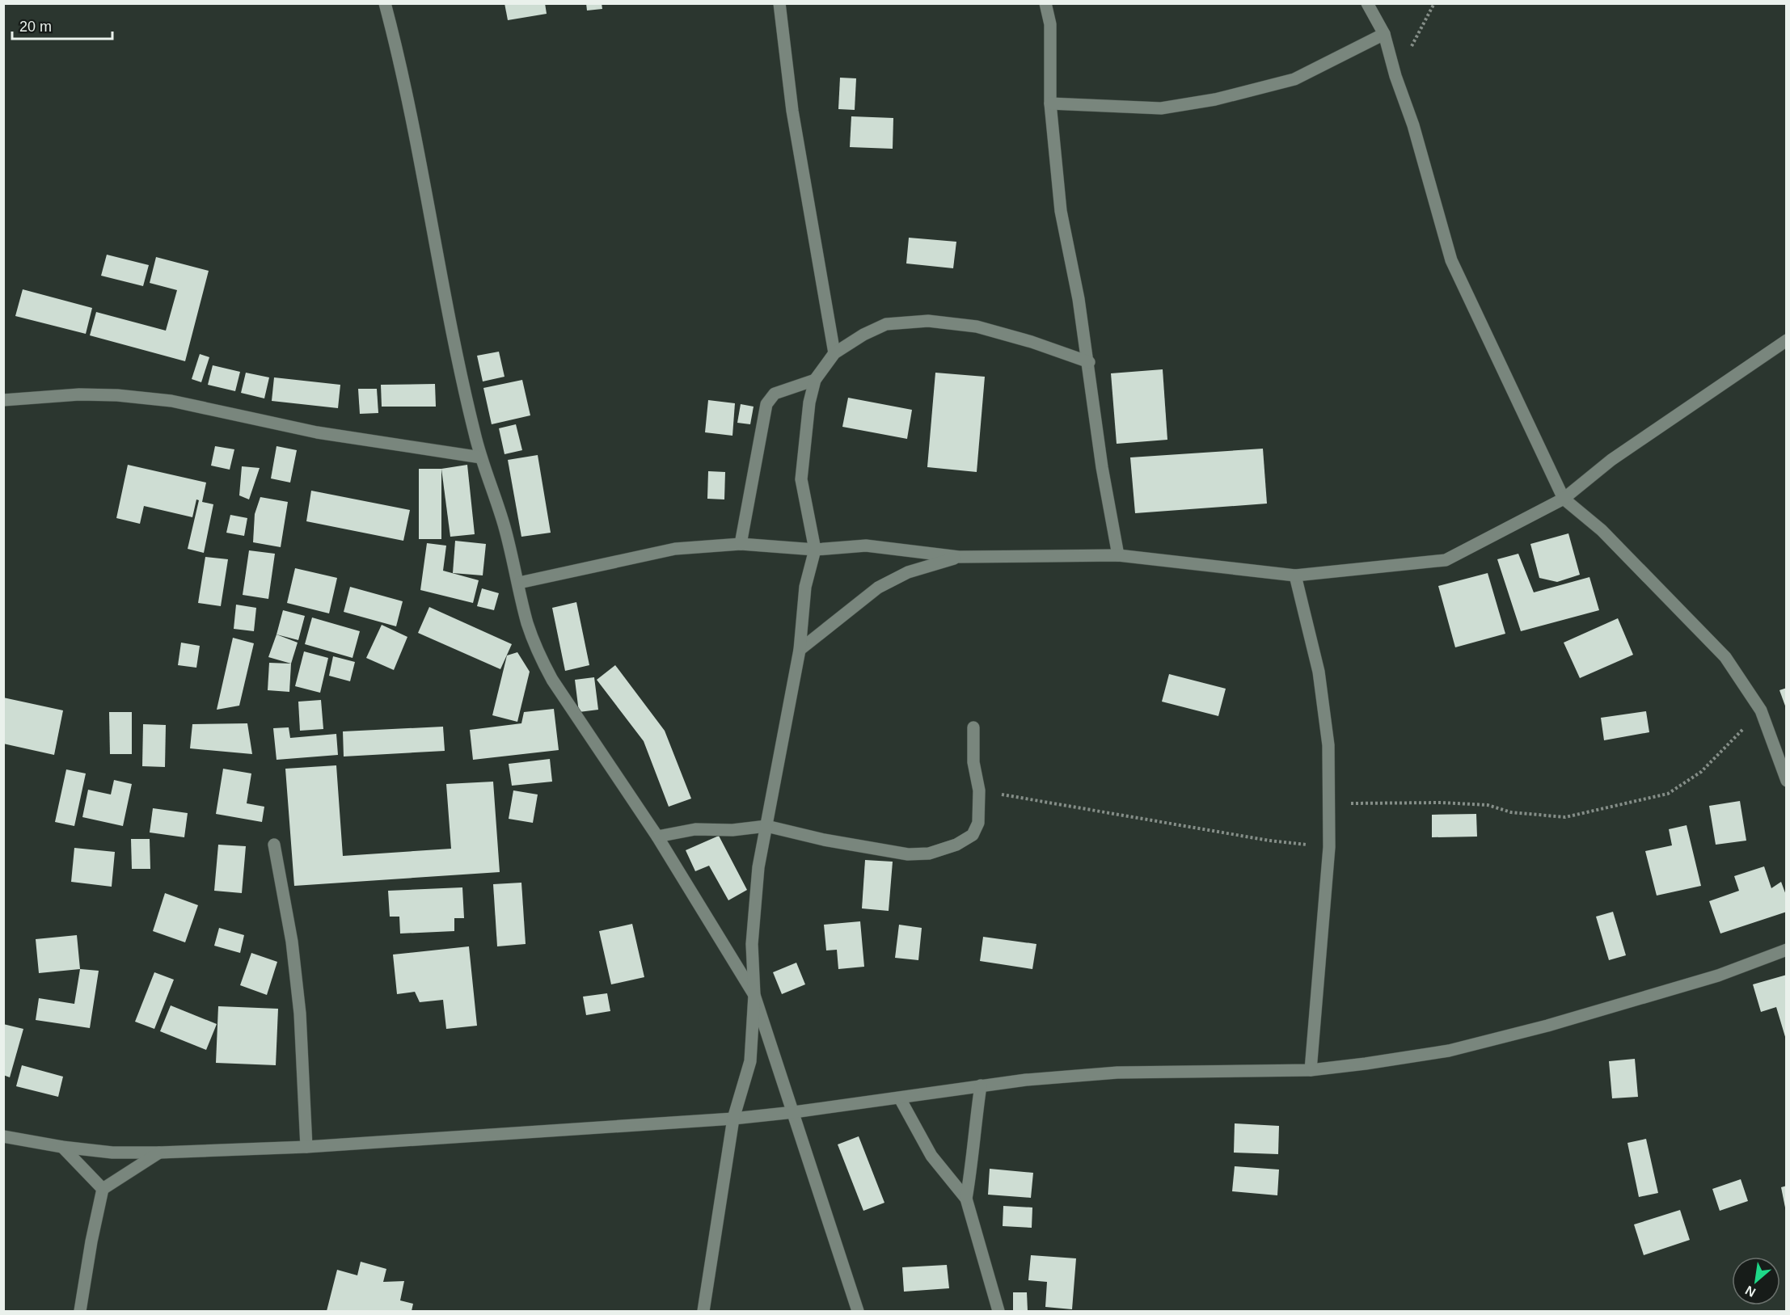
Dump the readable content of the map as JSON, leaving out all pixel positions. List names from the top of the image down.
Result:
{
  "scale_bar": "20 m",
  "north": "bottom left"
}
